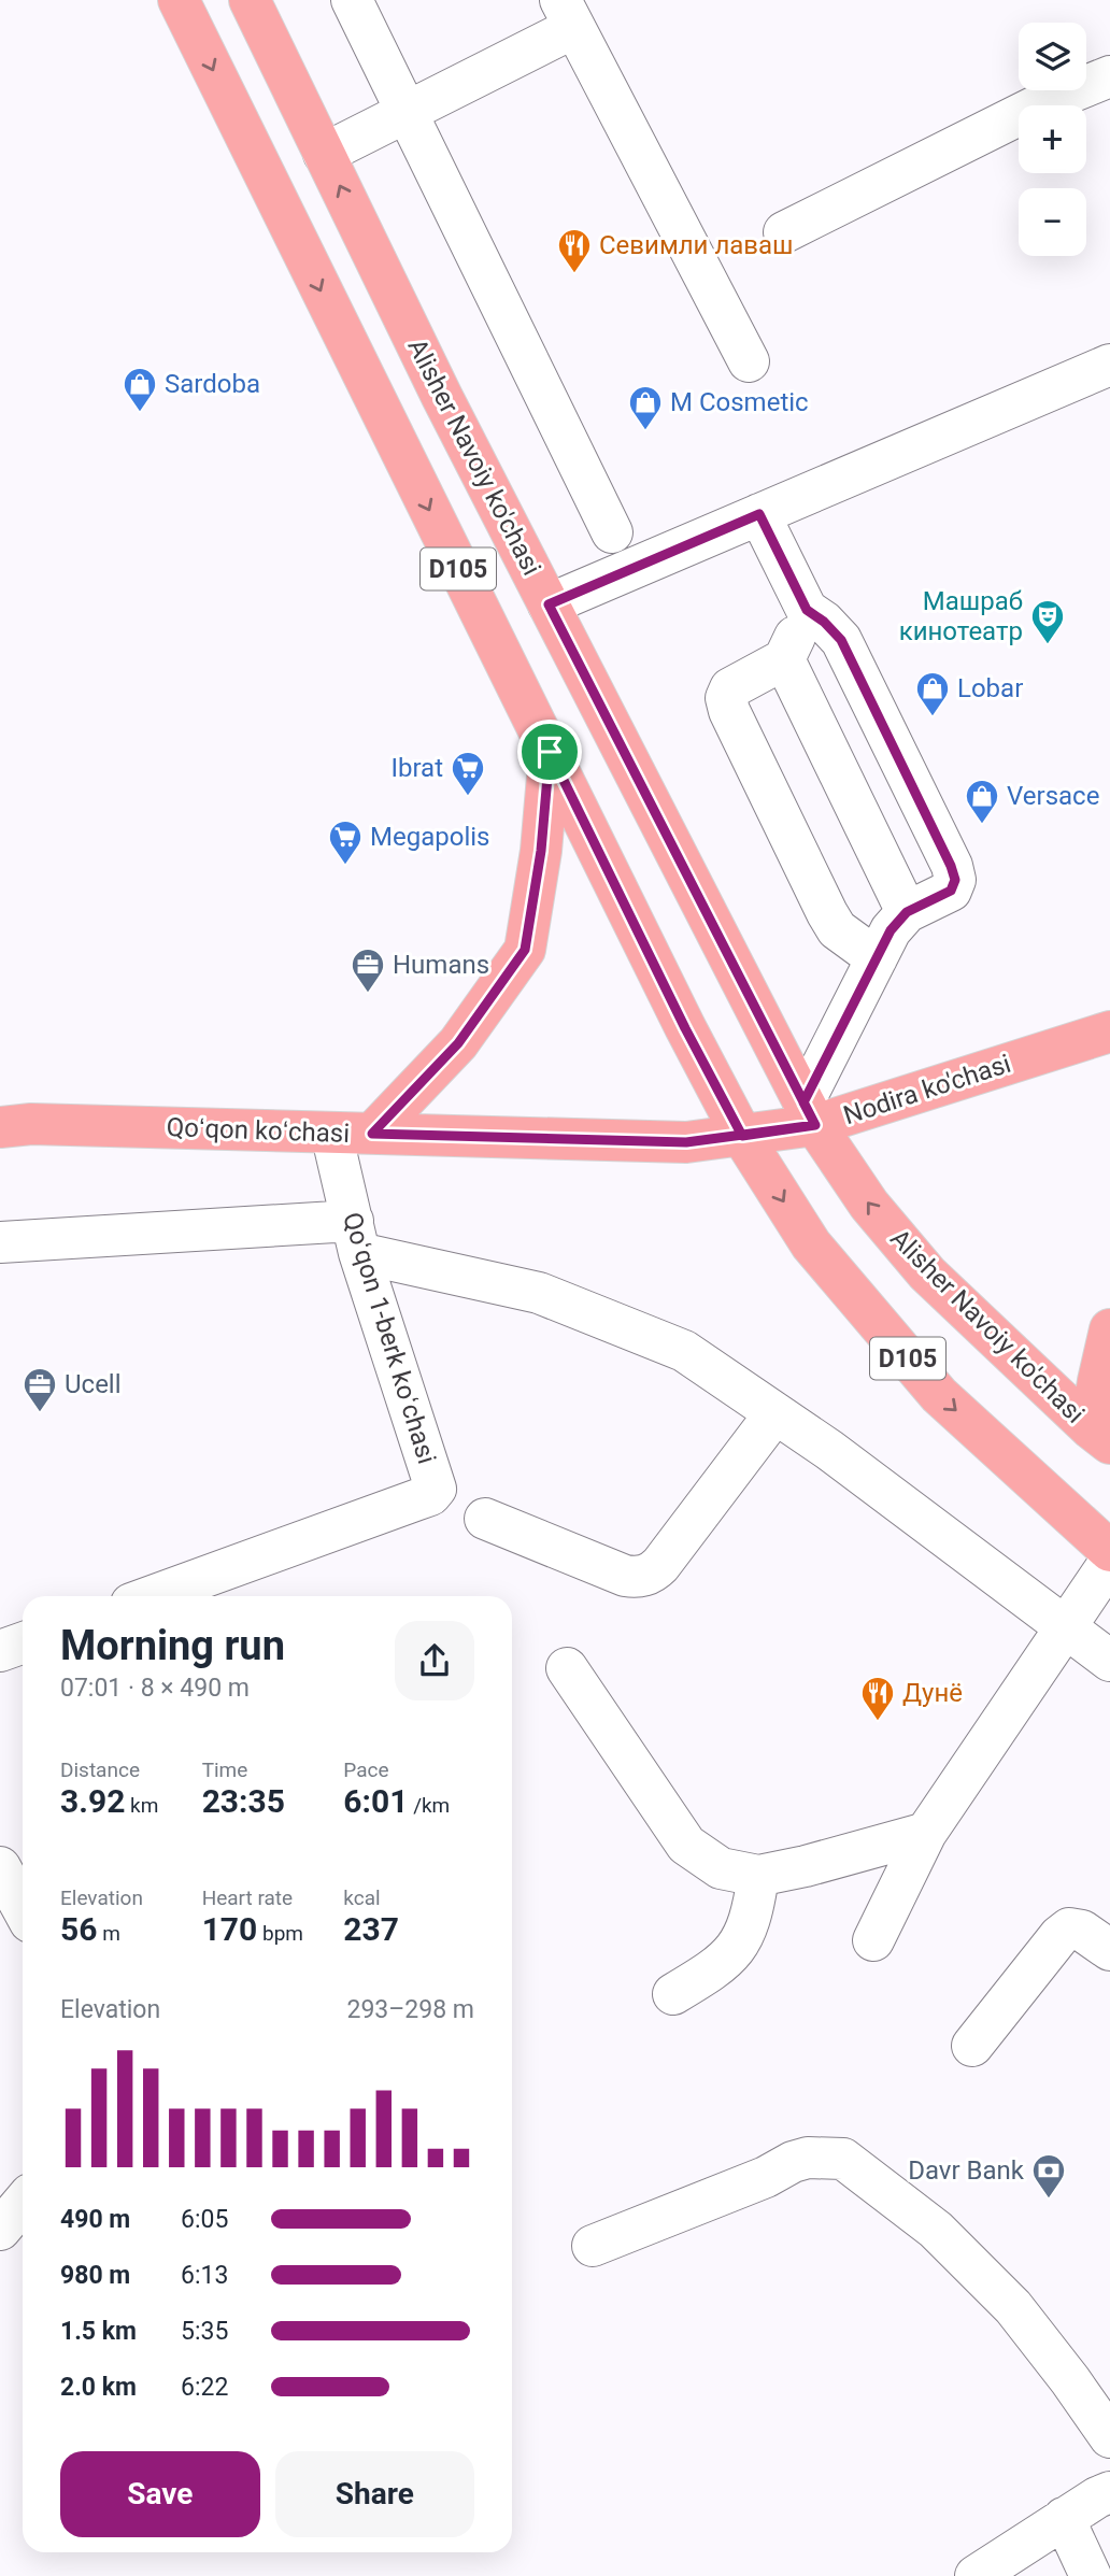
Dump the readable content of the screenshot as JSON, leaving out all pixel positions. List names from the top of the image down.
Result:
{
  "streets": {
    "main road": [
      "Alisher Navoiy ko'chasi",
      "D105",
      "Nodira ko'chasi",
      "Qoʻqon koʻchasi"
    ],
    "street": ["Qoʻqon 1-berk koʻchasi"]
  },
  "crossings": [
    ["Alisher Navoiy ko'chasi", "Nodira ko'chasi"],
    ["D105", "Nodira ko'chasi"],
    ["D105", "Qoʻqon koʻchasi"],
    ["Nodira ko'chasi", "Qoʻqon koʻchasi"],
    ["Qoʻqon koʻchasi", "Qoʻqon 1-berk koʻchasi"]
  ],
  "places": {
    "restaurant": ["Севимли лаваш", "Дунё"],
    "shop": [
      "Sardoba",
      "M Cosmetic",
      "Lobar",
      "Versace"
    ],
    "theatre": ["Машраб кинотеатр"],
    "supermarket": ["Ibrat", "Megapolis"],
    "office": ["Humans", "Ucell"],
    "bank": ["Davr Bank"]
  },
  "page": {
    "map_buttons": ["+", "−"],
    "heading": ["Morning run", "07:01 · 8 × 490 m"],
    "stats": [
      ["Distance", "3.92 km"],
      ["Time", "23:35"],
      ["Pace", "6:01 /km"],
      ["Elevation", "56 m"],
      ["Heart rate", "170 bpm"],
      ["kcal", "237"]
    ],
    "chart": ["Elevation", "293–298 m"],
    "list": [
      {
        "name": "490 m",
        "note": "6:05"
      },
      {
        "name": "980 m",
        "note": "6:13"
      },
      {
        "name": "1.5 km",
        "note": "5:35"
      },
      {
        "name": "2.0 km",
        "note": "6:22"
      }
    ],
    "buttons": ["Save", "Share"]
  }
}
